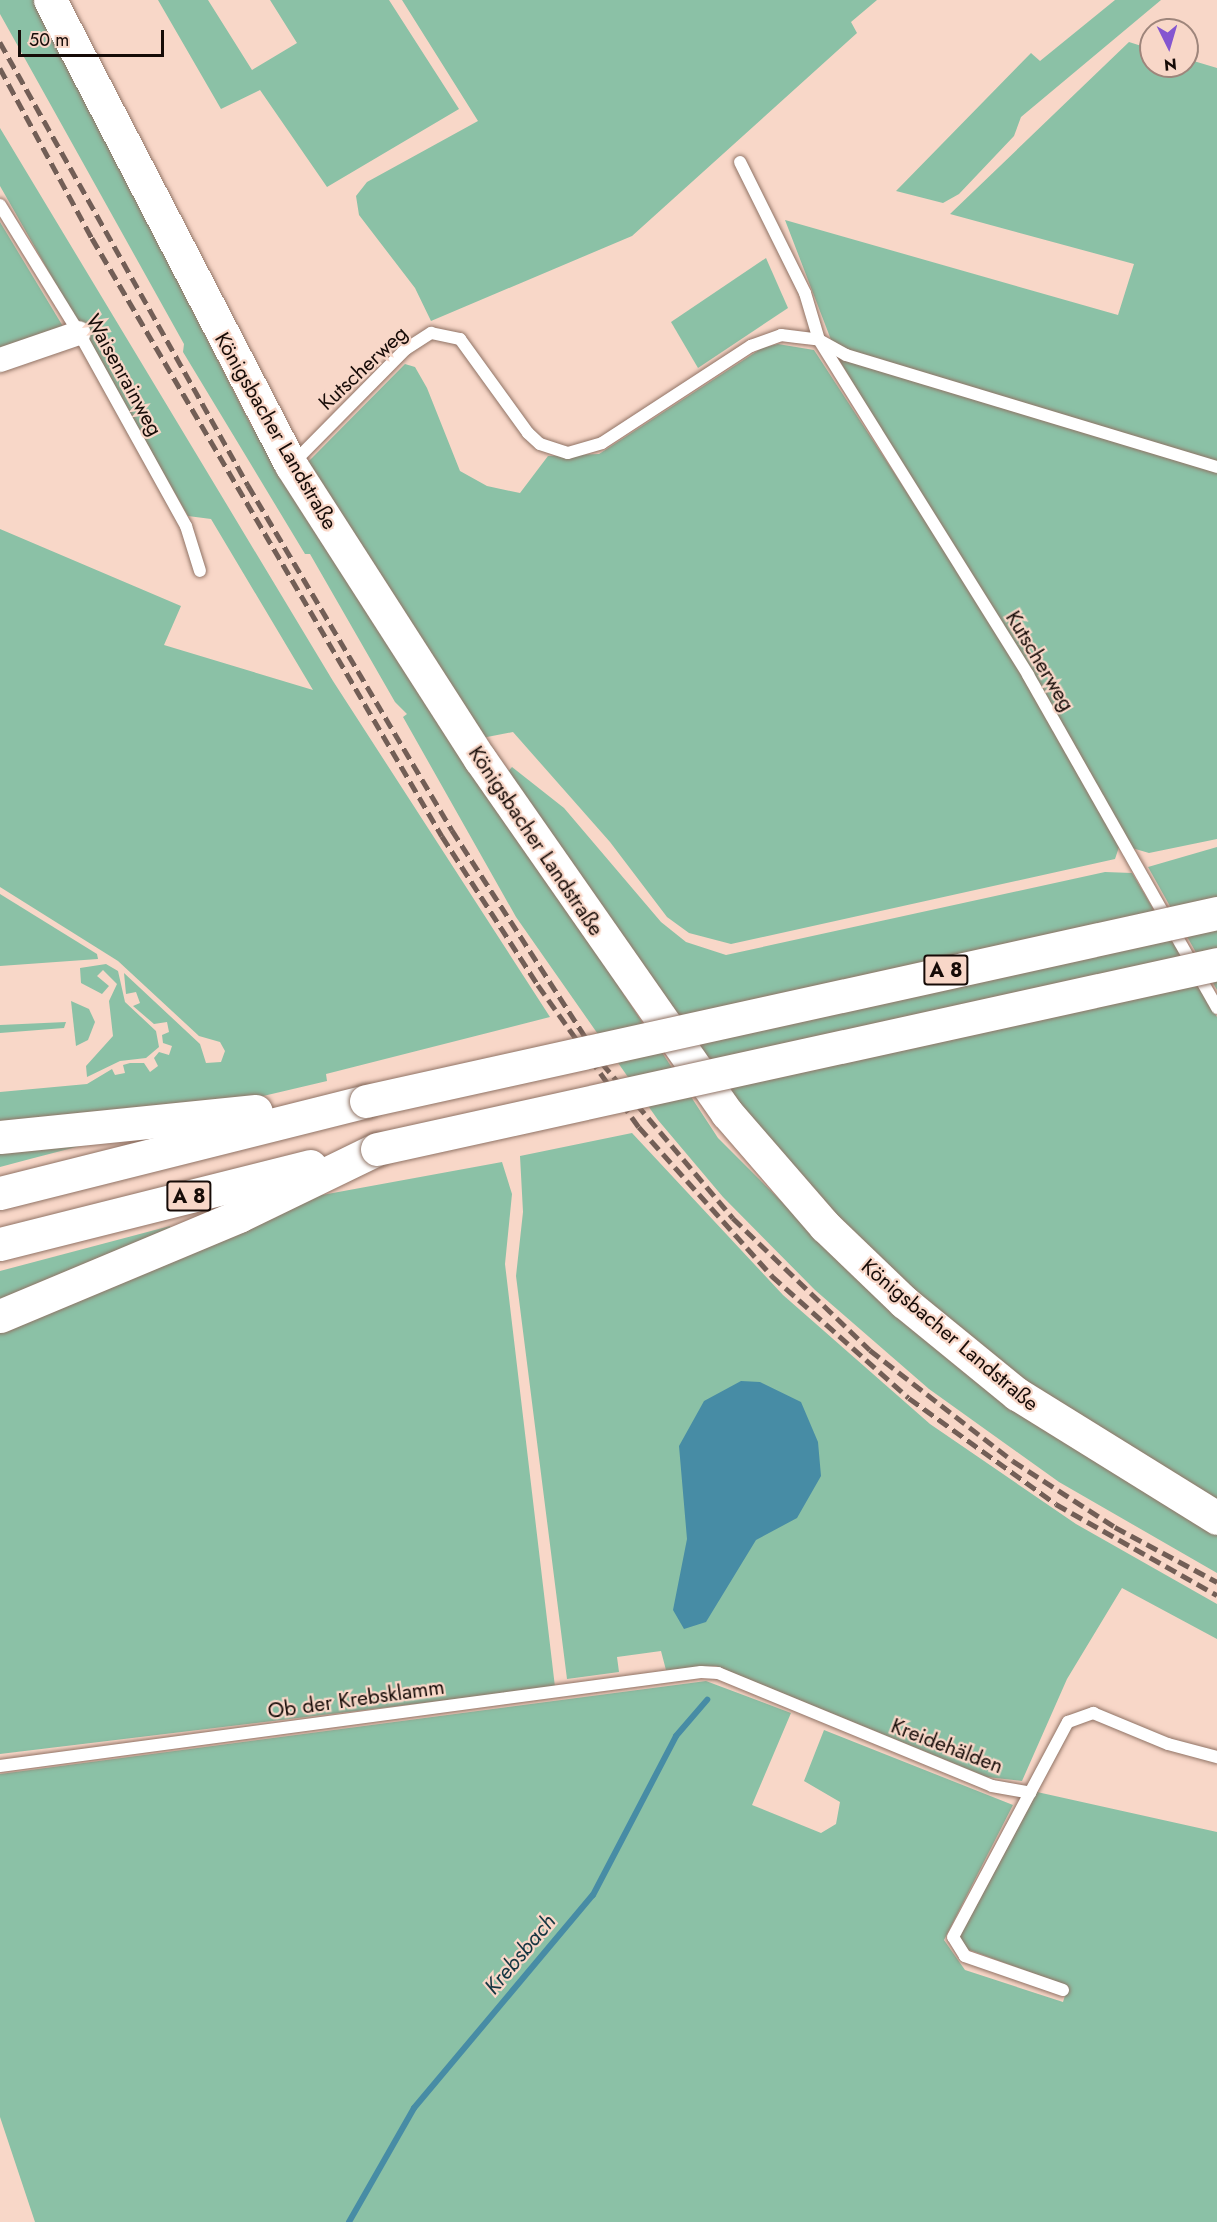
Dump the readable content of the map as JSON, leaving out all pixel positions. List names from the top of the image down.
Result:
{
  "streets": {
    "main road": ["Königsbacher Landstraße", "A 8"],
    "lane": [
      "Kutscherweg",
      "Waisenrainweg",
      "Ob der Krebsklamm",
      "Kreidehälden"
    ]
  },
  "crossings": [
    ["Kutscherweg", "Königsbacher Landstraße"],
    ["Ob der Krebsklamm", "Kreidehälden"]
  ],
  "water": ["Krebsbach"],
  "scale_bar": "50 m",
  "north": "bottom"
}
